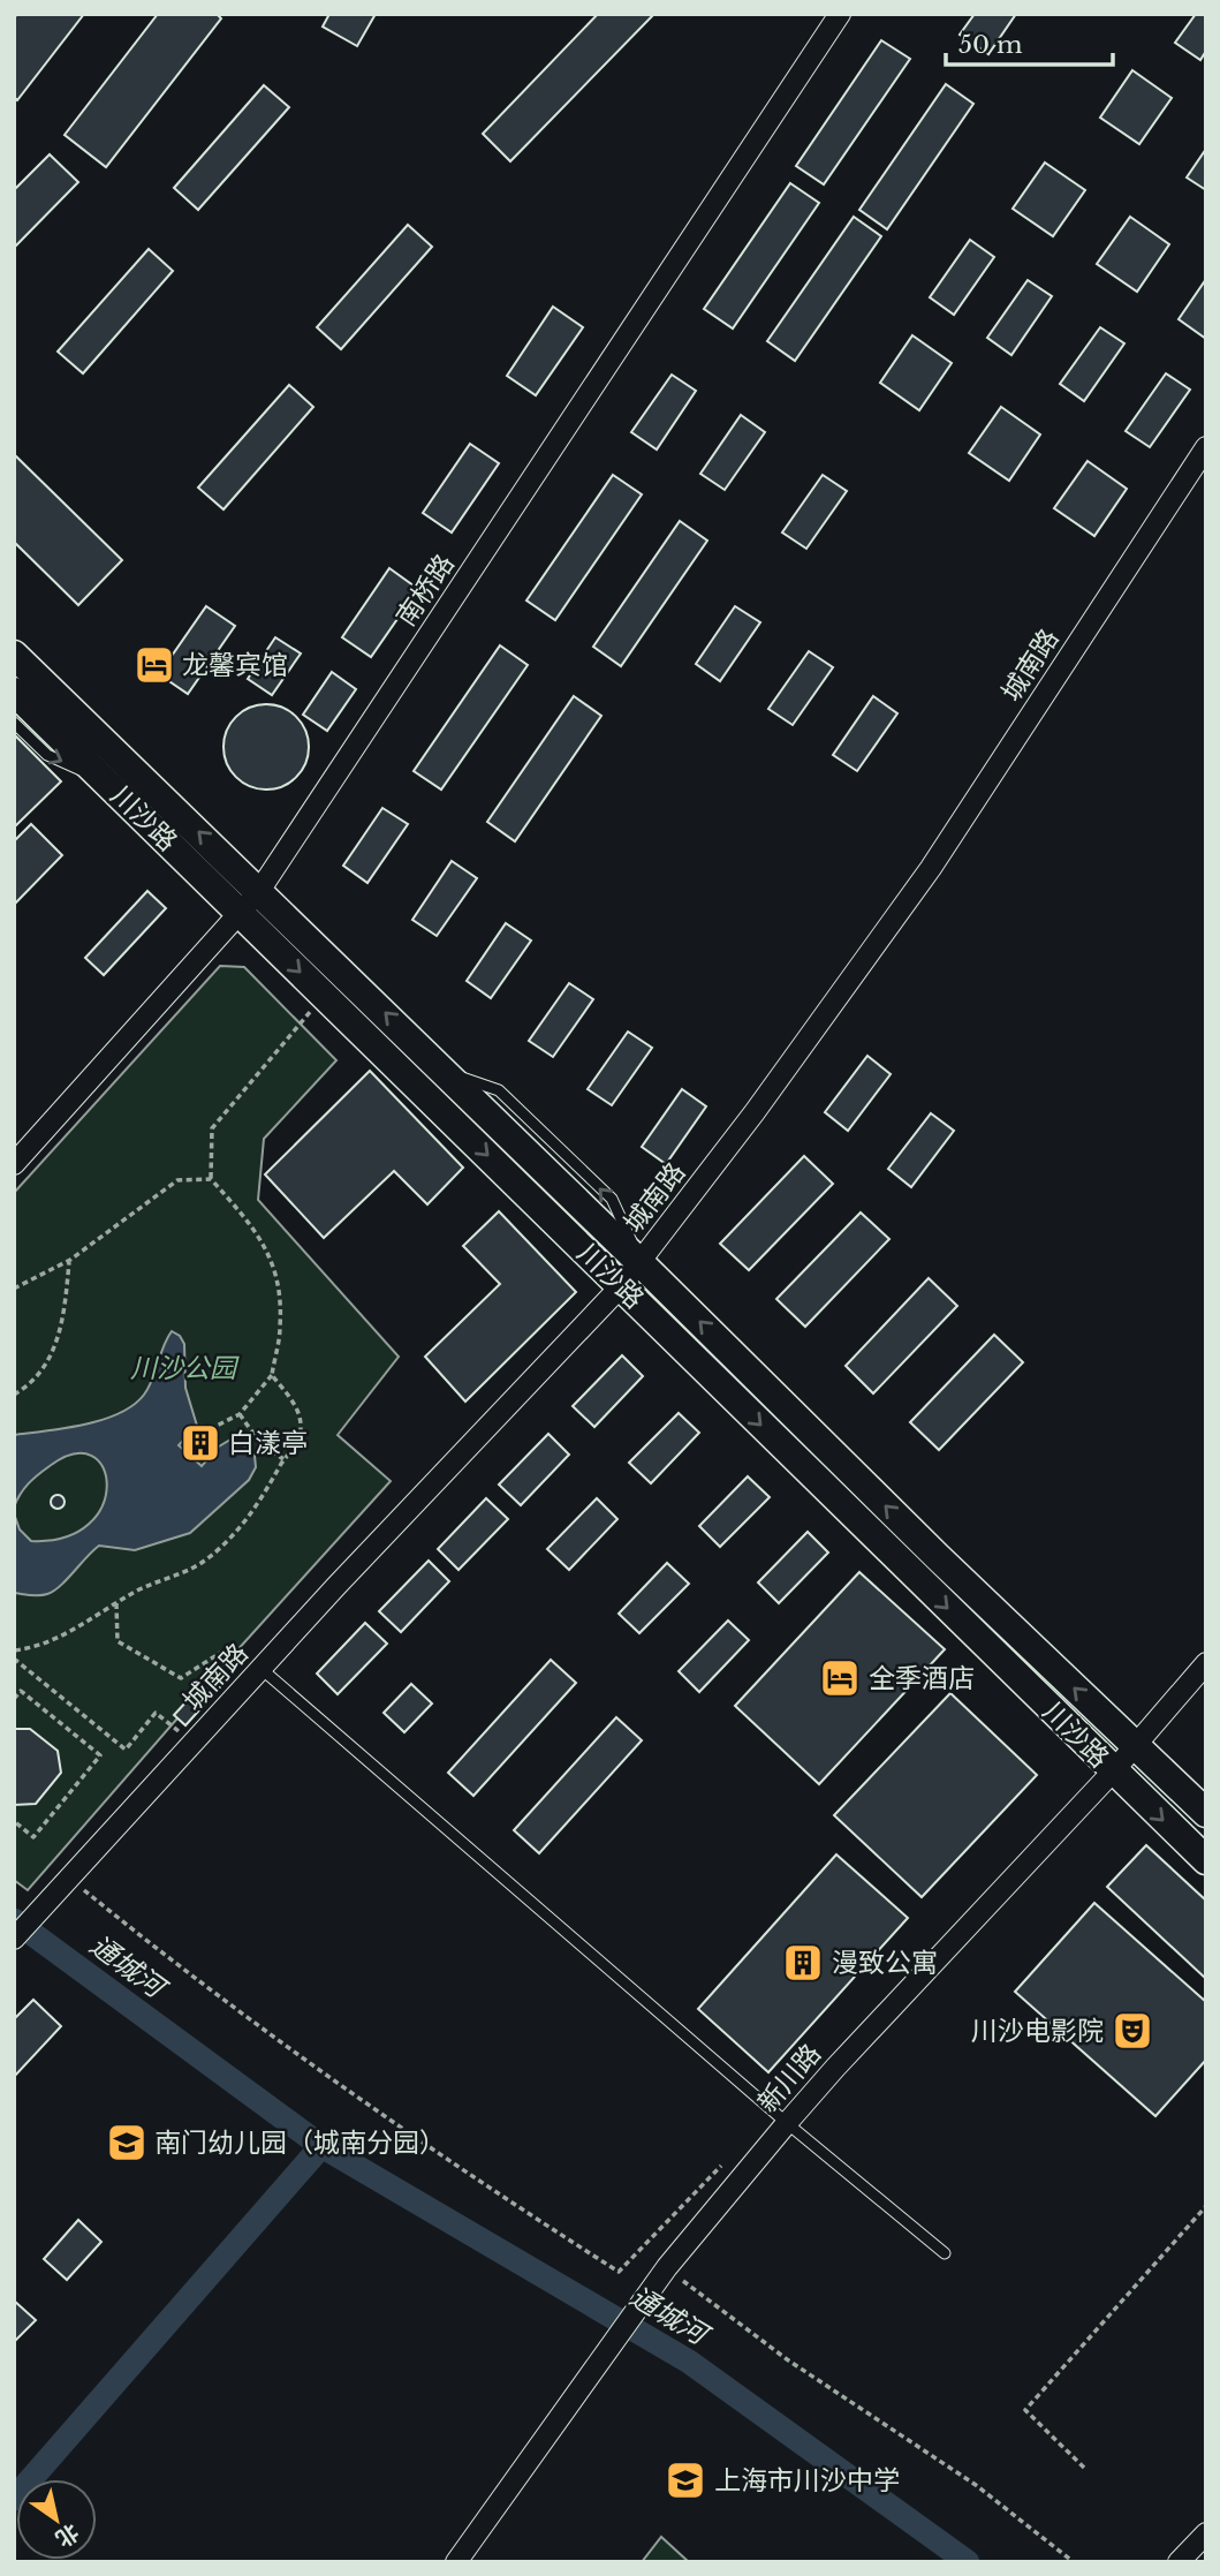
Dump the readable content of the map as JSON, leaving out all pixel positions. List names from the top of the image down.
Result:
{
  "streets": {
    "main road": ["川沙路"],
    "street": ["南桥路", "城南路", "新川路"]
  },
  "crossings": [
    ["南桥路", "川沙路"],
    ["城南路", "川沙路"],
    ["川沙路", "新川路"]
  ],
  "water": ["通城河"],
  "parks": ["川沙公园"],
  "places": {
    "hotel": ["龙馨宾馆", "全季酒店"],
    "building": ["白漾亭", "漫致公寓"],
    "theatre": ["川沙电影院"],
    "school or university": ["南门幼儿园（城南分园）", "上海市川沙中学"]
  },
  "scale_bar": "50 m",
  "north": "bottom right"
}
